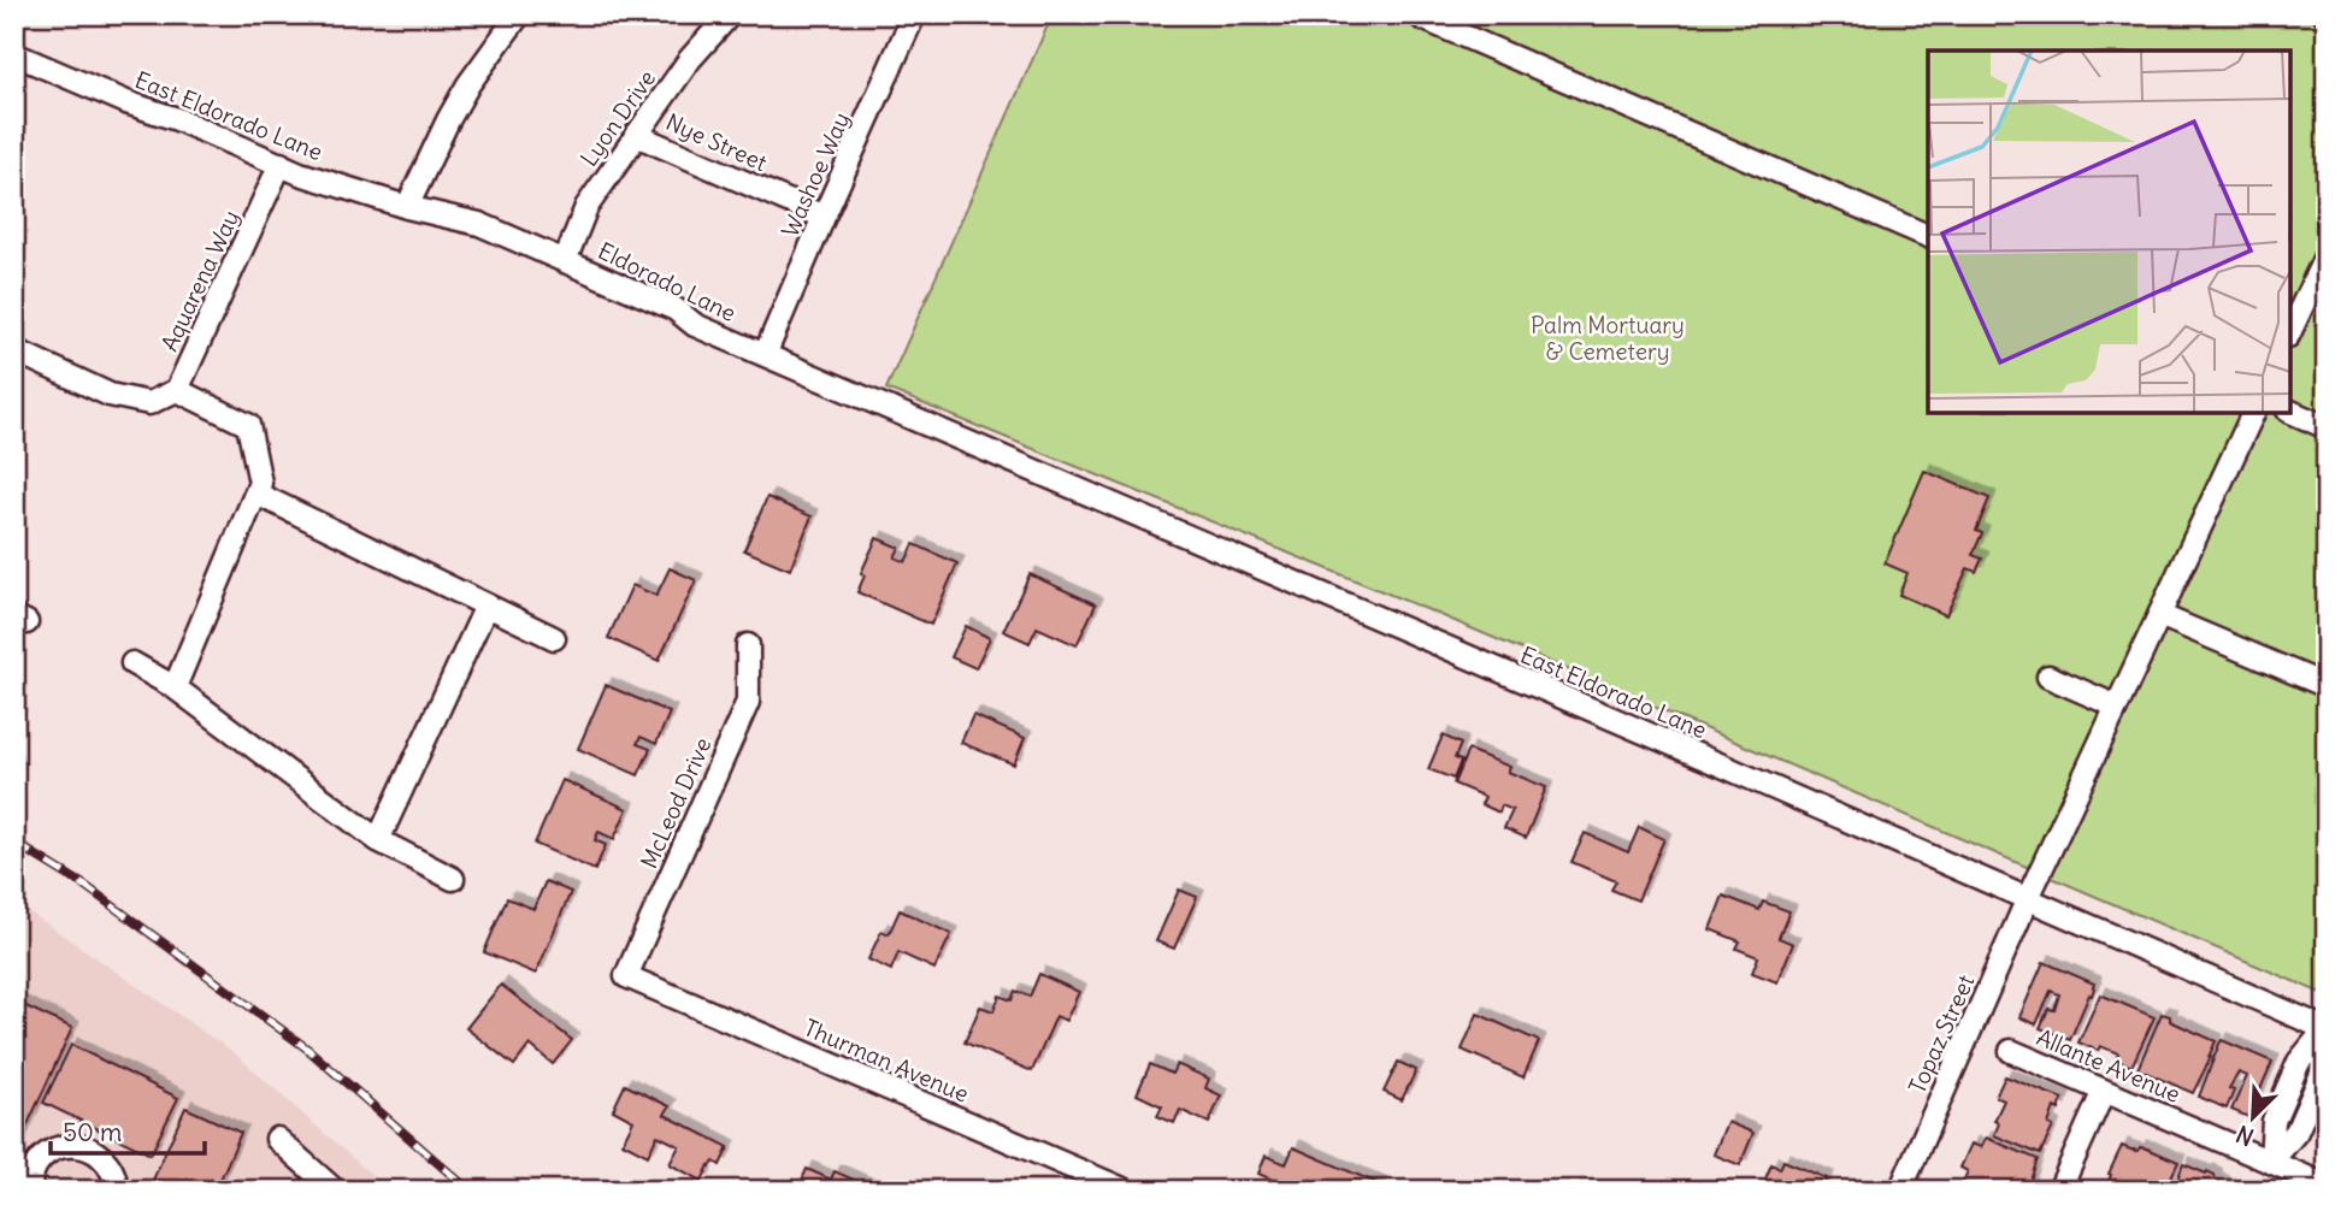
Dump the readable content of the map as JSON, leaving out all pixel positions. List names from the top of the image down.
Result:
{
  "streets": {
    "street": [
      "East Eldorado Lane",
      "Lyon Drive",
      "Nye Street",
      "Washoe Way",
      "Aquarena Way",
      "Eldorado Lane",
      "McLeod Drive",
      "Topaz Street",
      "Thurman Avenue",
      "Allante Avenue"
    ]
  },
  "crossings": [
    ["East Eldorado Lane", "Aquarena Way"],
    ["East Eldorado Lane", "Eldorado Lane"],
    ["East Eldorado Lane", "Topaz Street"],
    ["Lyon Drive", "Nye Street"],
    ["Lyon Drive", "Eldorado Lane"],
    ["Nye Street", "Washoe Way"],
    ["Washoe Way", "Eldorado Lane"],
    ["McLeod Drive", "Thurman Avenue"]
  ],
  "parks": ["Palm Mortuary & Cemetery"],
  "scale_bar": "50 m",
  "north": "bottom left"
}
